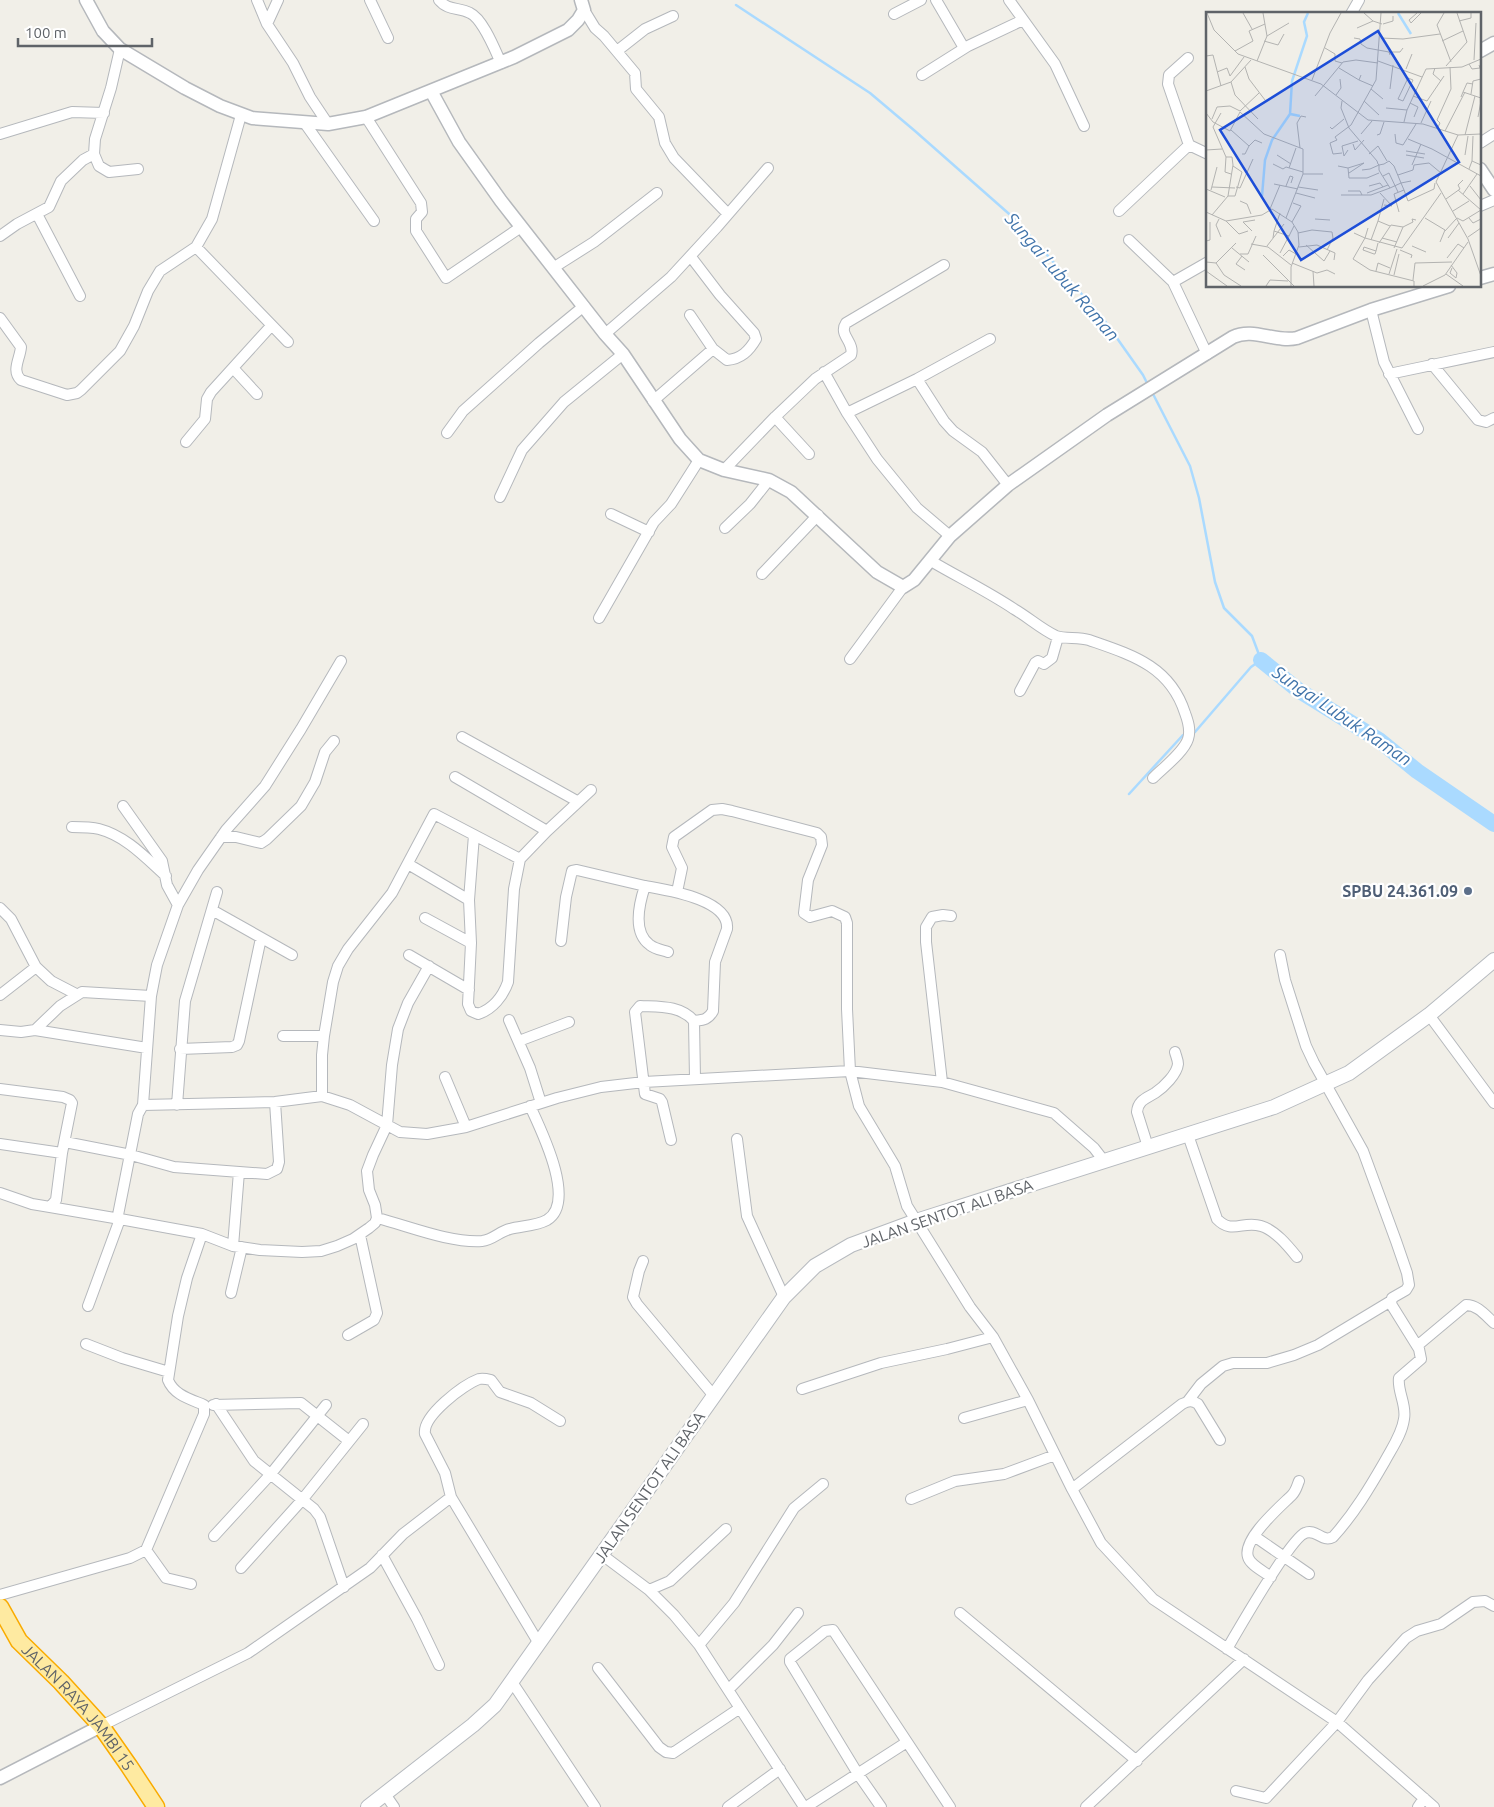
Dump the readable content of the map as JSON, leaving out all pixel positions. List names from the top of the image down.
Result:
{
  "streets": {
    "highway": ["JALAN RAYA JAMBI 15"],
    "main road": ["JALAN SENTOT ALI BASA"]
  },
  "water": ["Sungai Lubuk Raman"],
  "places": ["SPBU 24.361.09"],
  "scale_bar": "100 m"
}
